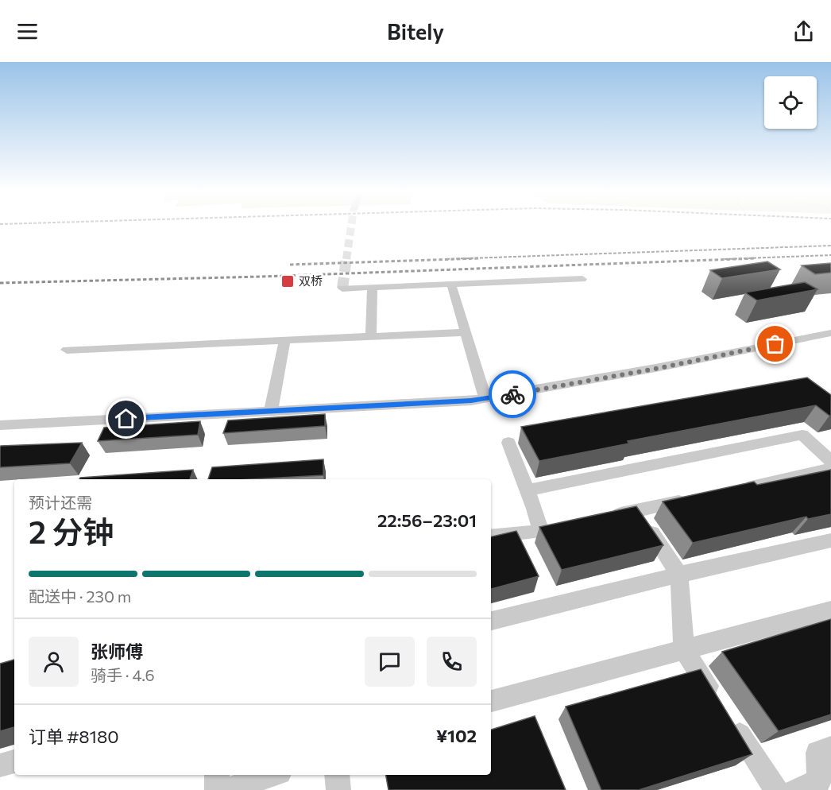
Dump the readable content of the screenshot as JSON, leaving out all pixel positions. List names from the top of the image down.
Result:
{
  "places": {
    "transit": ["双桥"]
  },
  "page": {
    "header": "Bitely",
    "heading": ["2 分钟", "预计还需", "22:56–23:01"],
    "panel": [
      "张师傅",
      "骑手 · 4.6",
      "订单 #8180",
      "¥102"
    ],
    "bar": "配送中 · 230 m"
  }
}
